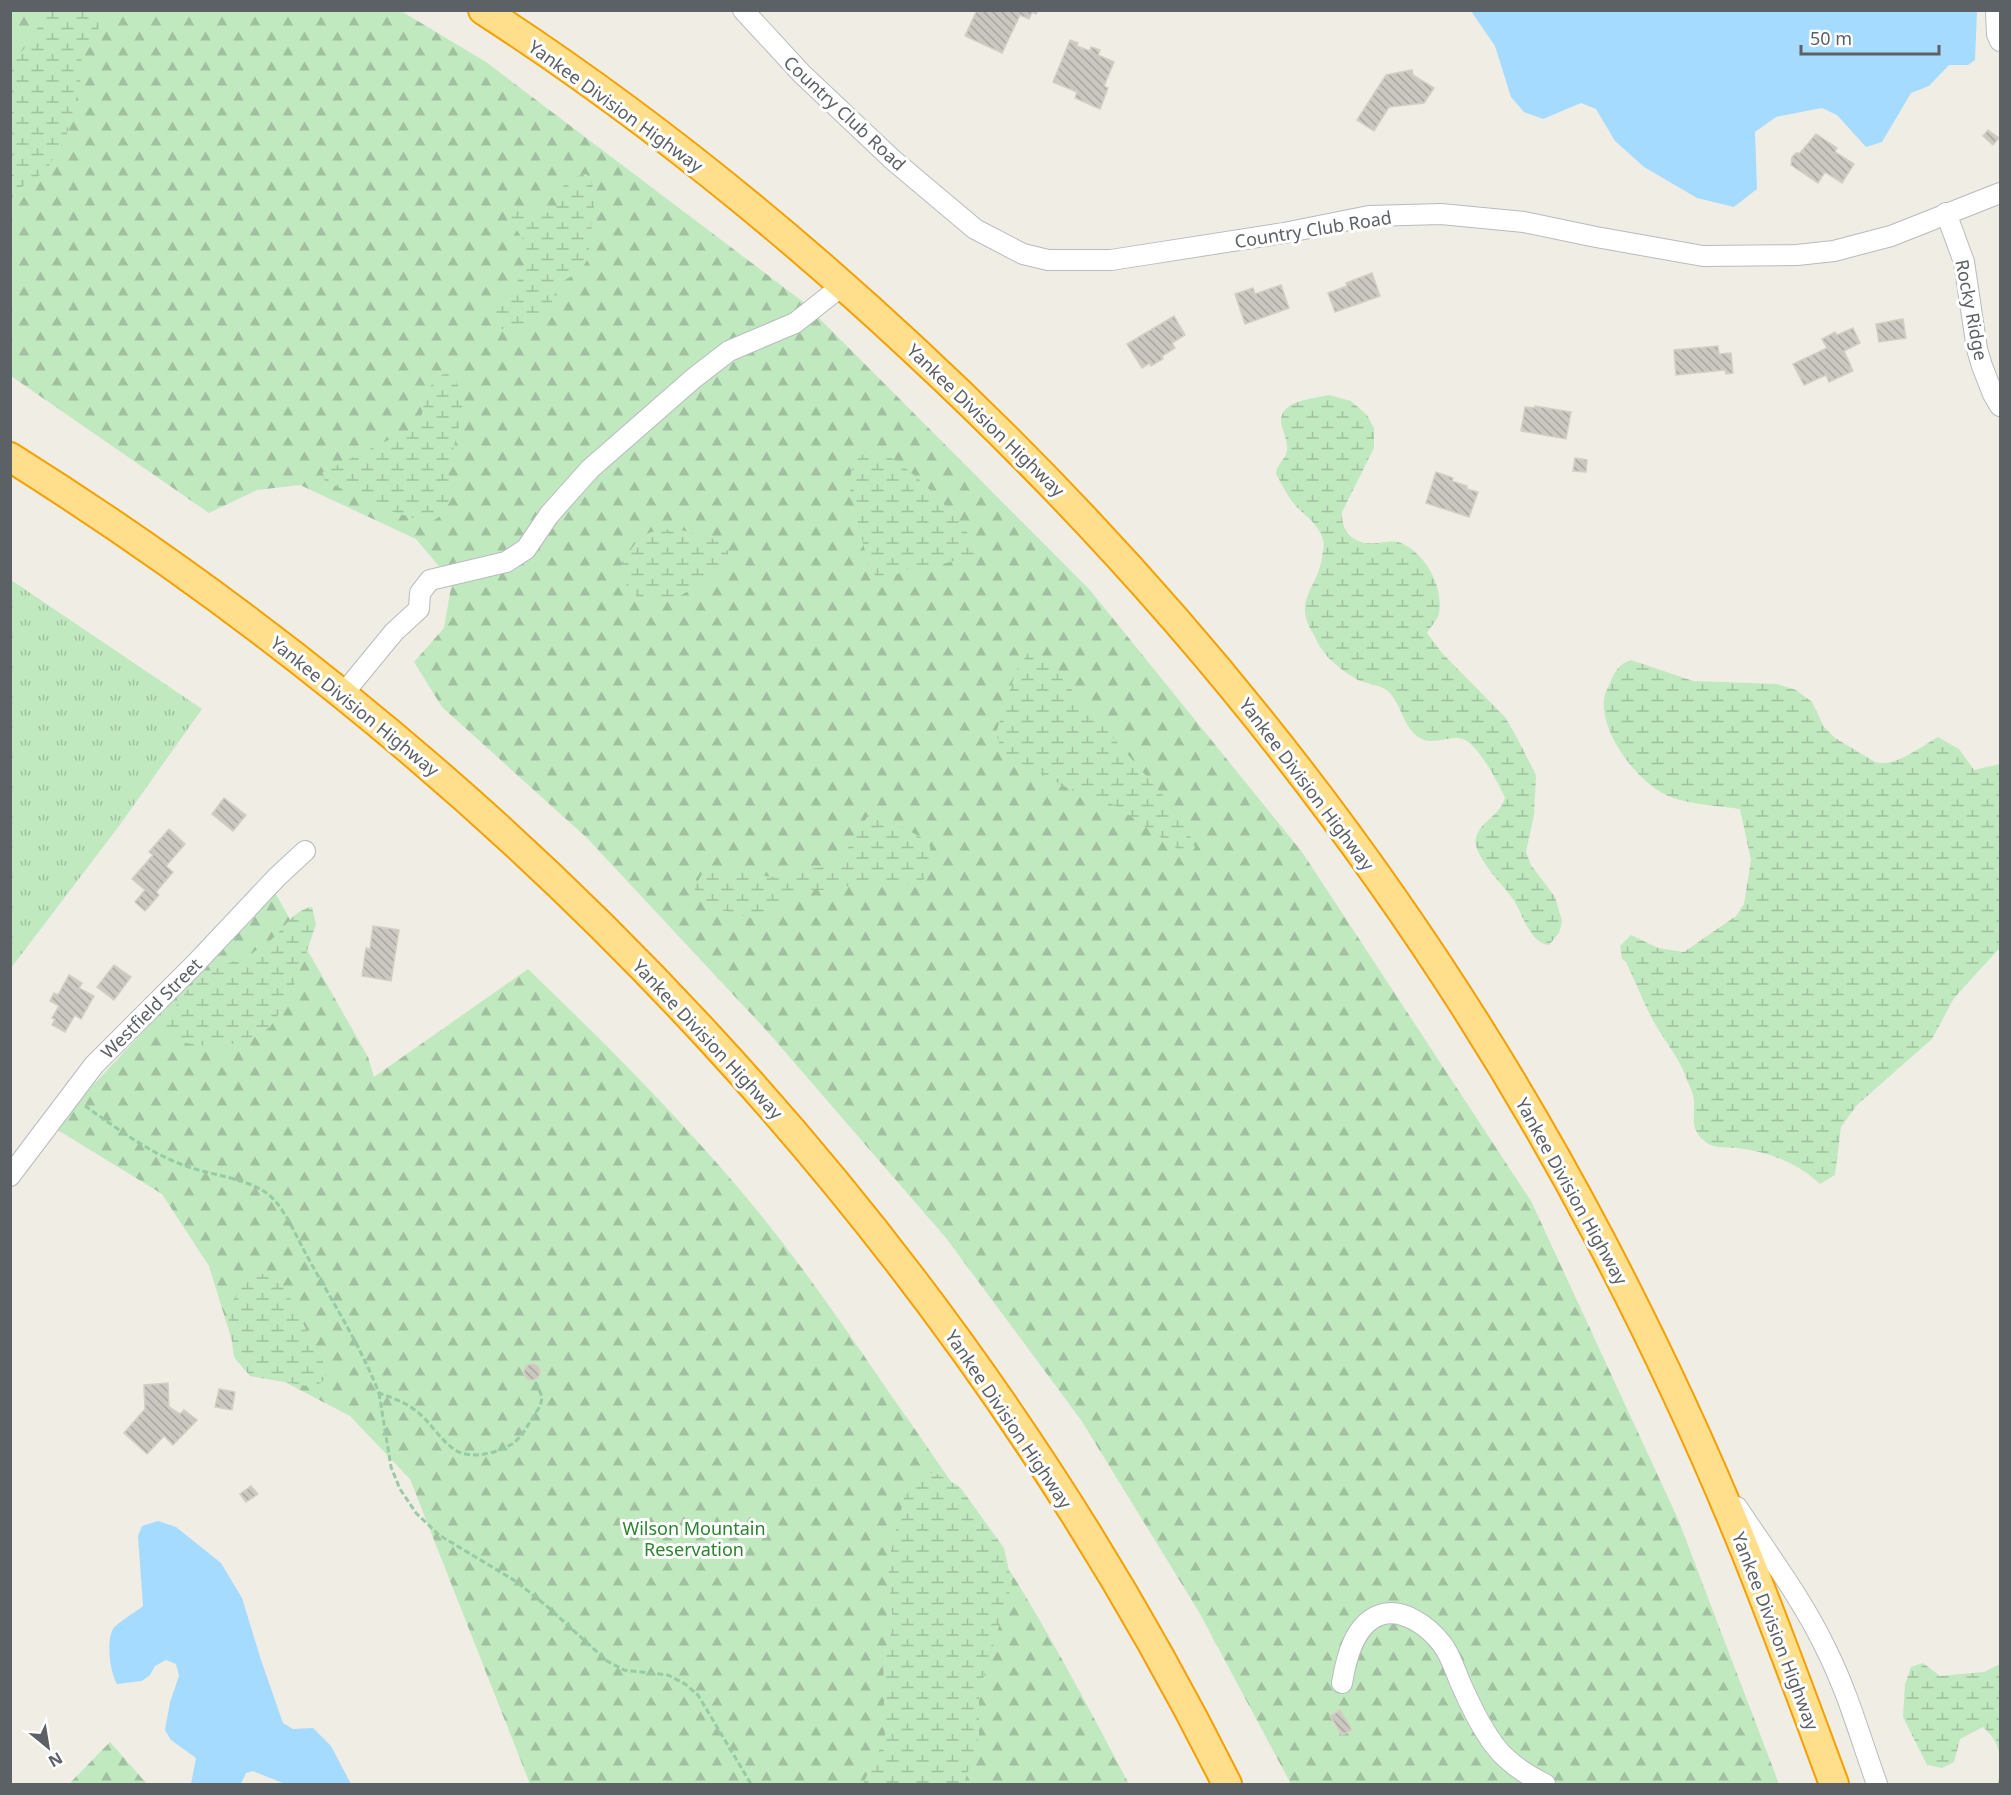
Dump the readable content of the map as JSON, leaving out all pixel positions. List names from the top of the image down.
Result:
{
  "streets": {
    "highway": ["Yankee Division Highway"],
    "street": ["Country Club Road", "Rocky Ridge", "Westfield Street"]
  },
  "crossings": [
    ["Country Club Road", "Rocky Ridge"]
  ],
  "parks": ["Wilson Mountain Reservation"],
  "scale_bar": "50 m",
  "north": "bottom right"
}
